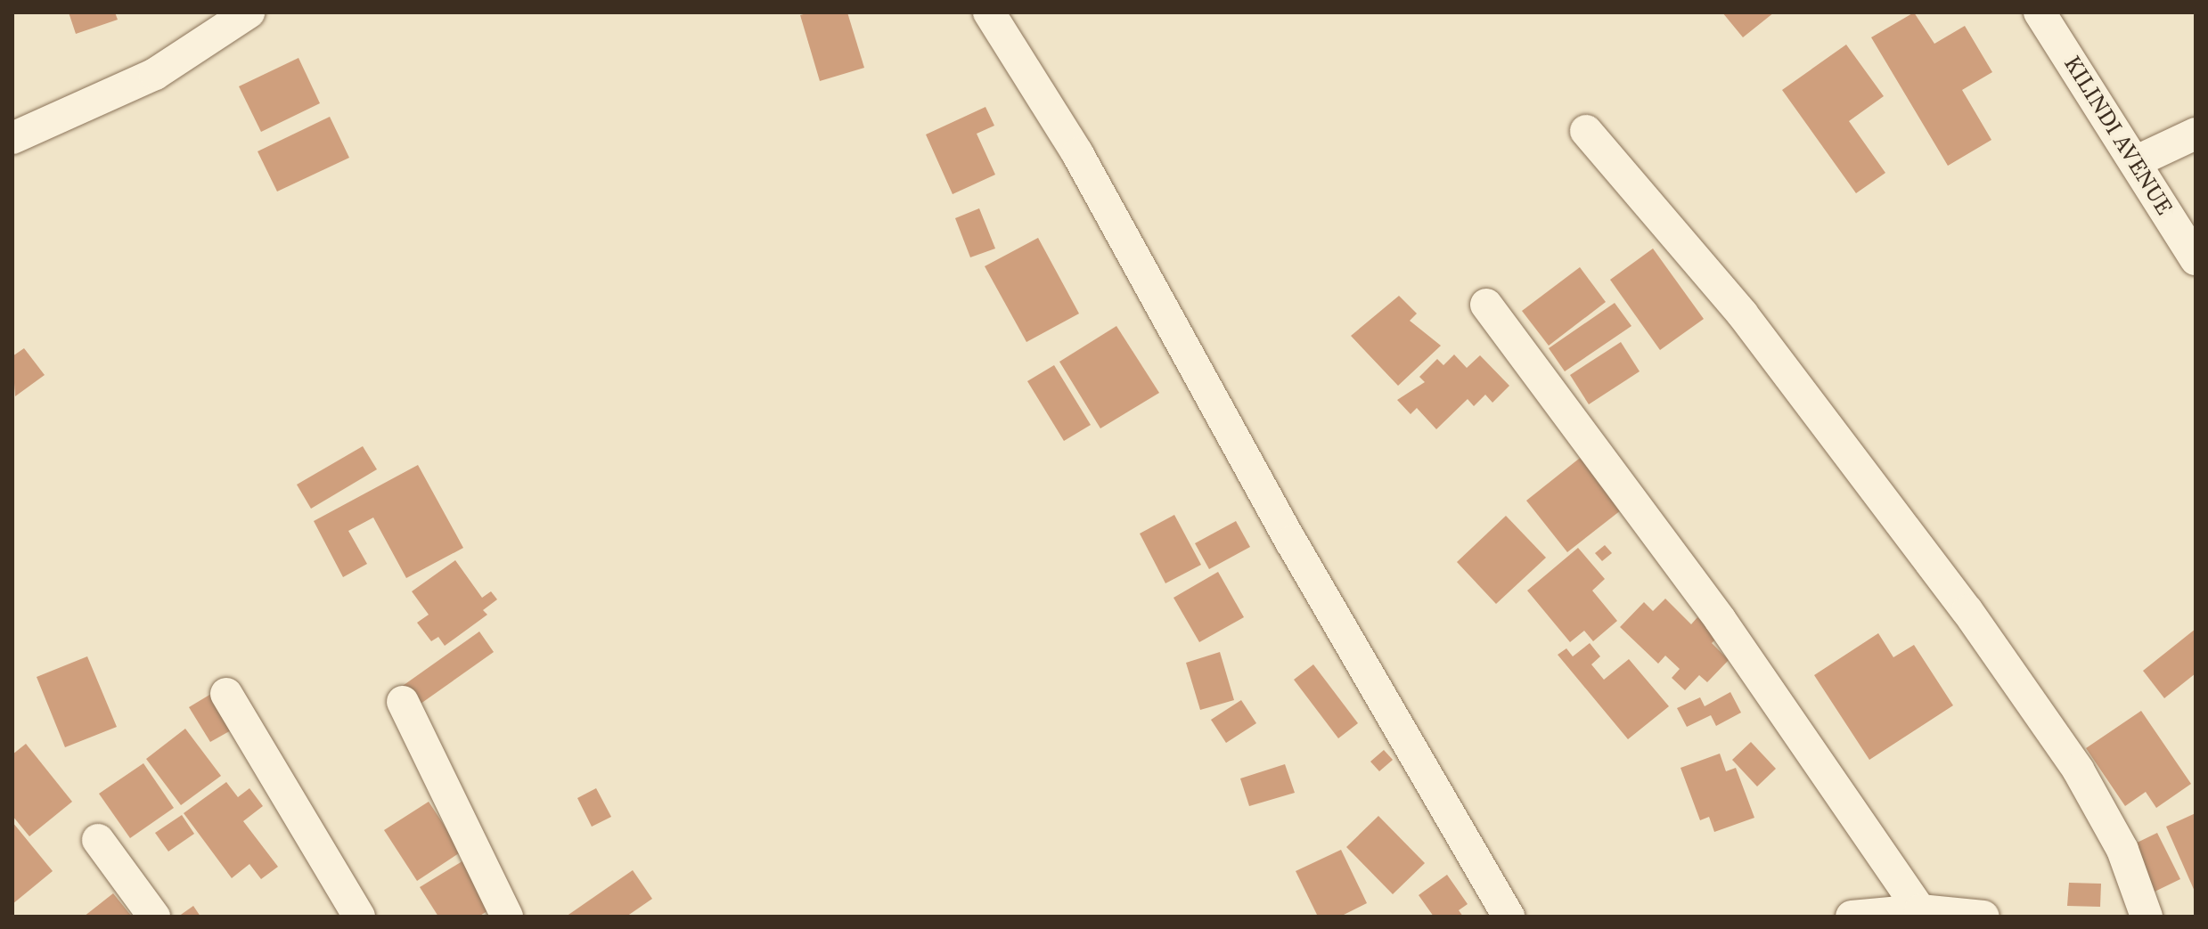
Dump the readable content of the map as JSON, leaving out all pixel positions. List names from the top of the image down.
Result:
{
  "streets": {
    "street": ["KILINDI AVENUE"]
  }
}
